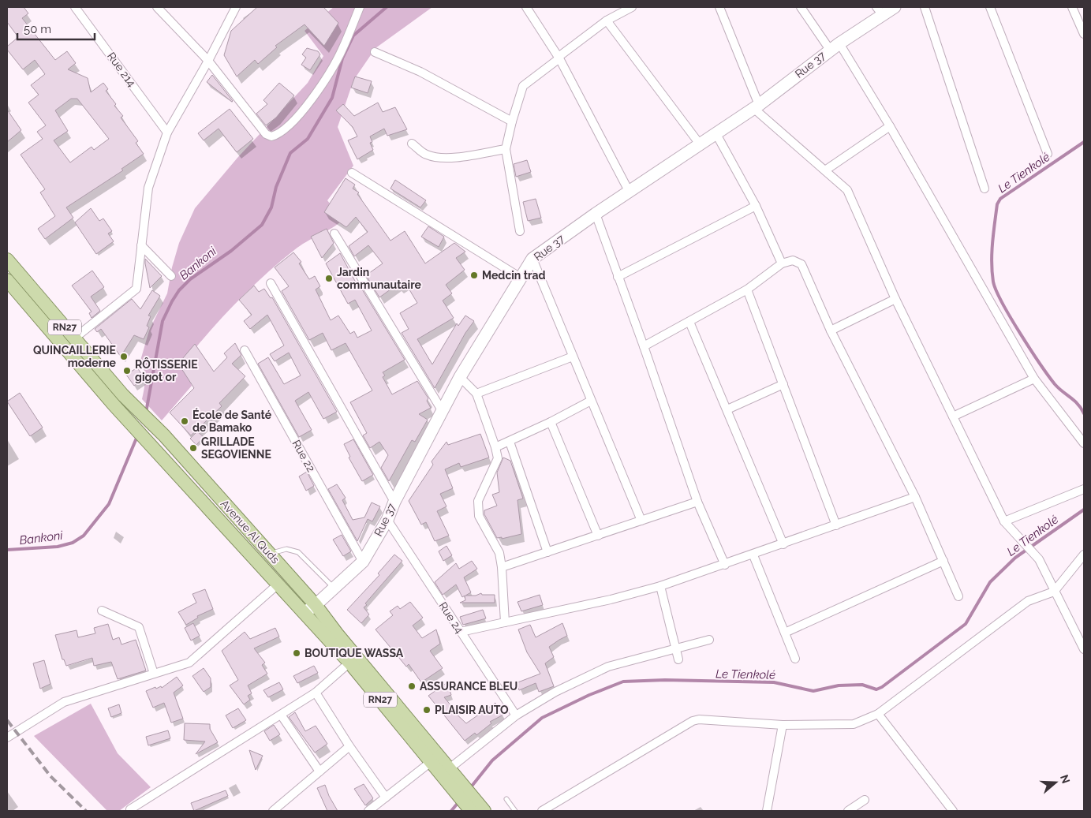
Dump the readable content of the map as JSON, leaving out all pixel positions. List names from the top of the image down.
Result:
{
  "streets": {
    "main road": ["Rue 37", "RN27", "Avenue Al Quds"],
    "street": ["Rue 214", "Rue 22", "Rue 24"]
  },
  "crossings": [
    ["Rue 37", "Rue 22"],
    ["Rue 37", "Avenue Al Quds"],
    ["Rue 37", "Rue 24"]
  ],
  "water": ["Le Tienkolé", "Bankoni"],
  "places": [
    "Medcin trad",
    "Jardin communautaire",
    "QUINCAILLERIE moderne",
    "RÔTISSERIE gigot or",
    "École de Santé de Bamako",
    "GRILLADE SEGOVIENNE",
    "BOUTIQUE WASSA",
    "ASSURANCE BLEU",
    "PLAISIR AUTO"
  ],
  "scale_bar": "50 m",
  "north": "right"
}
